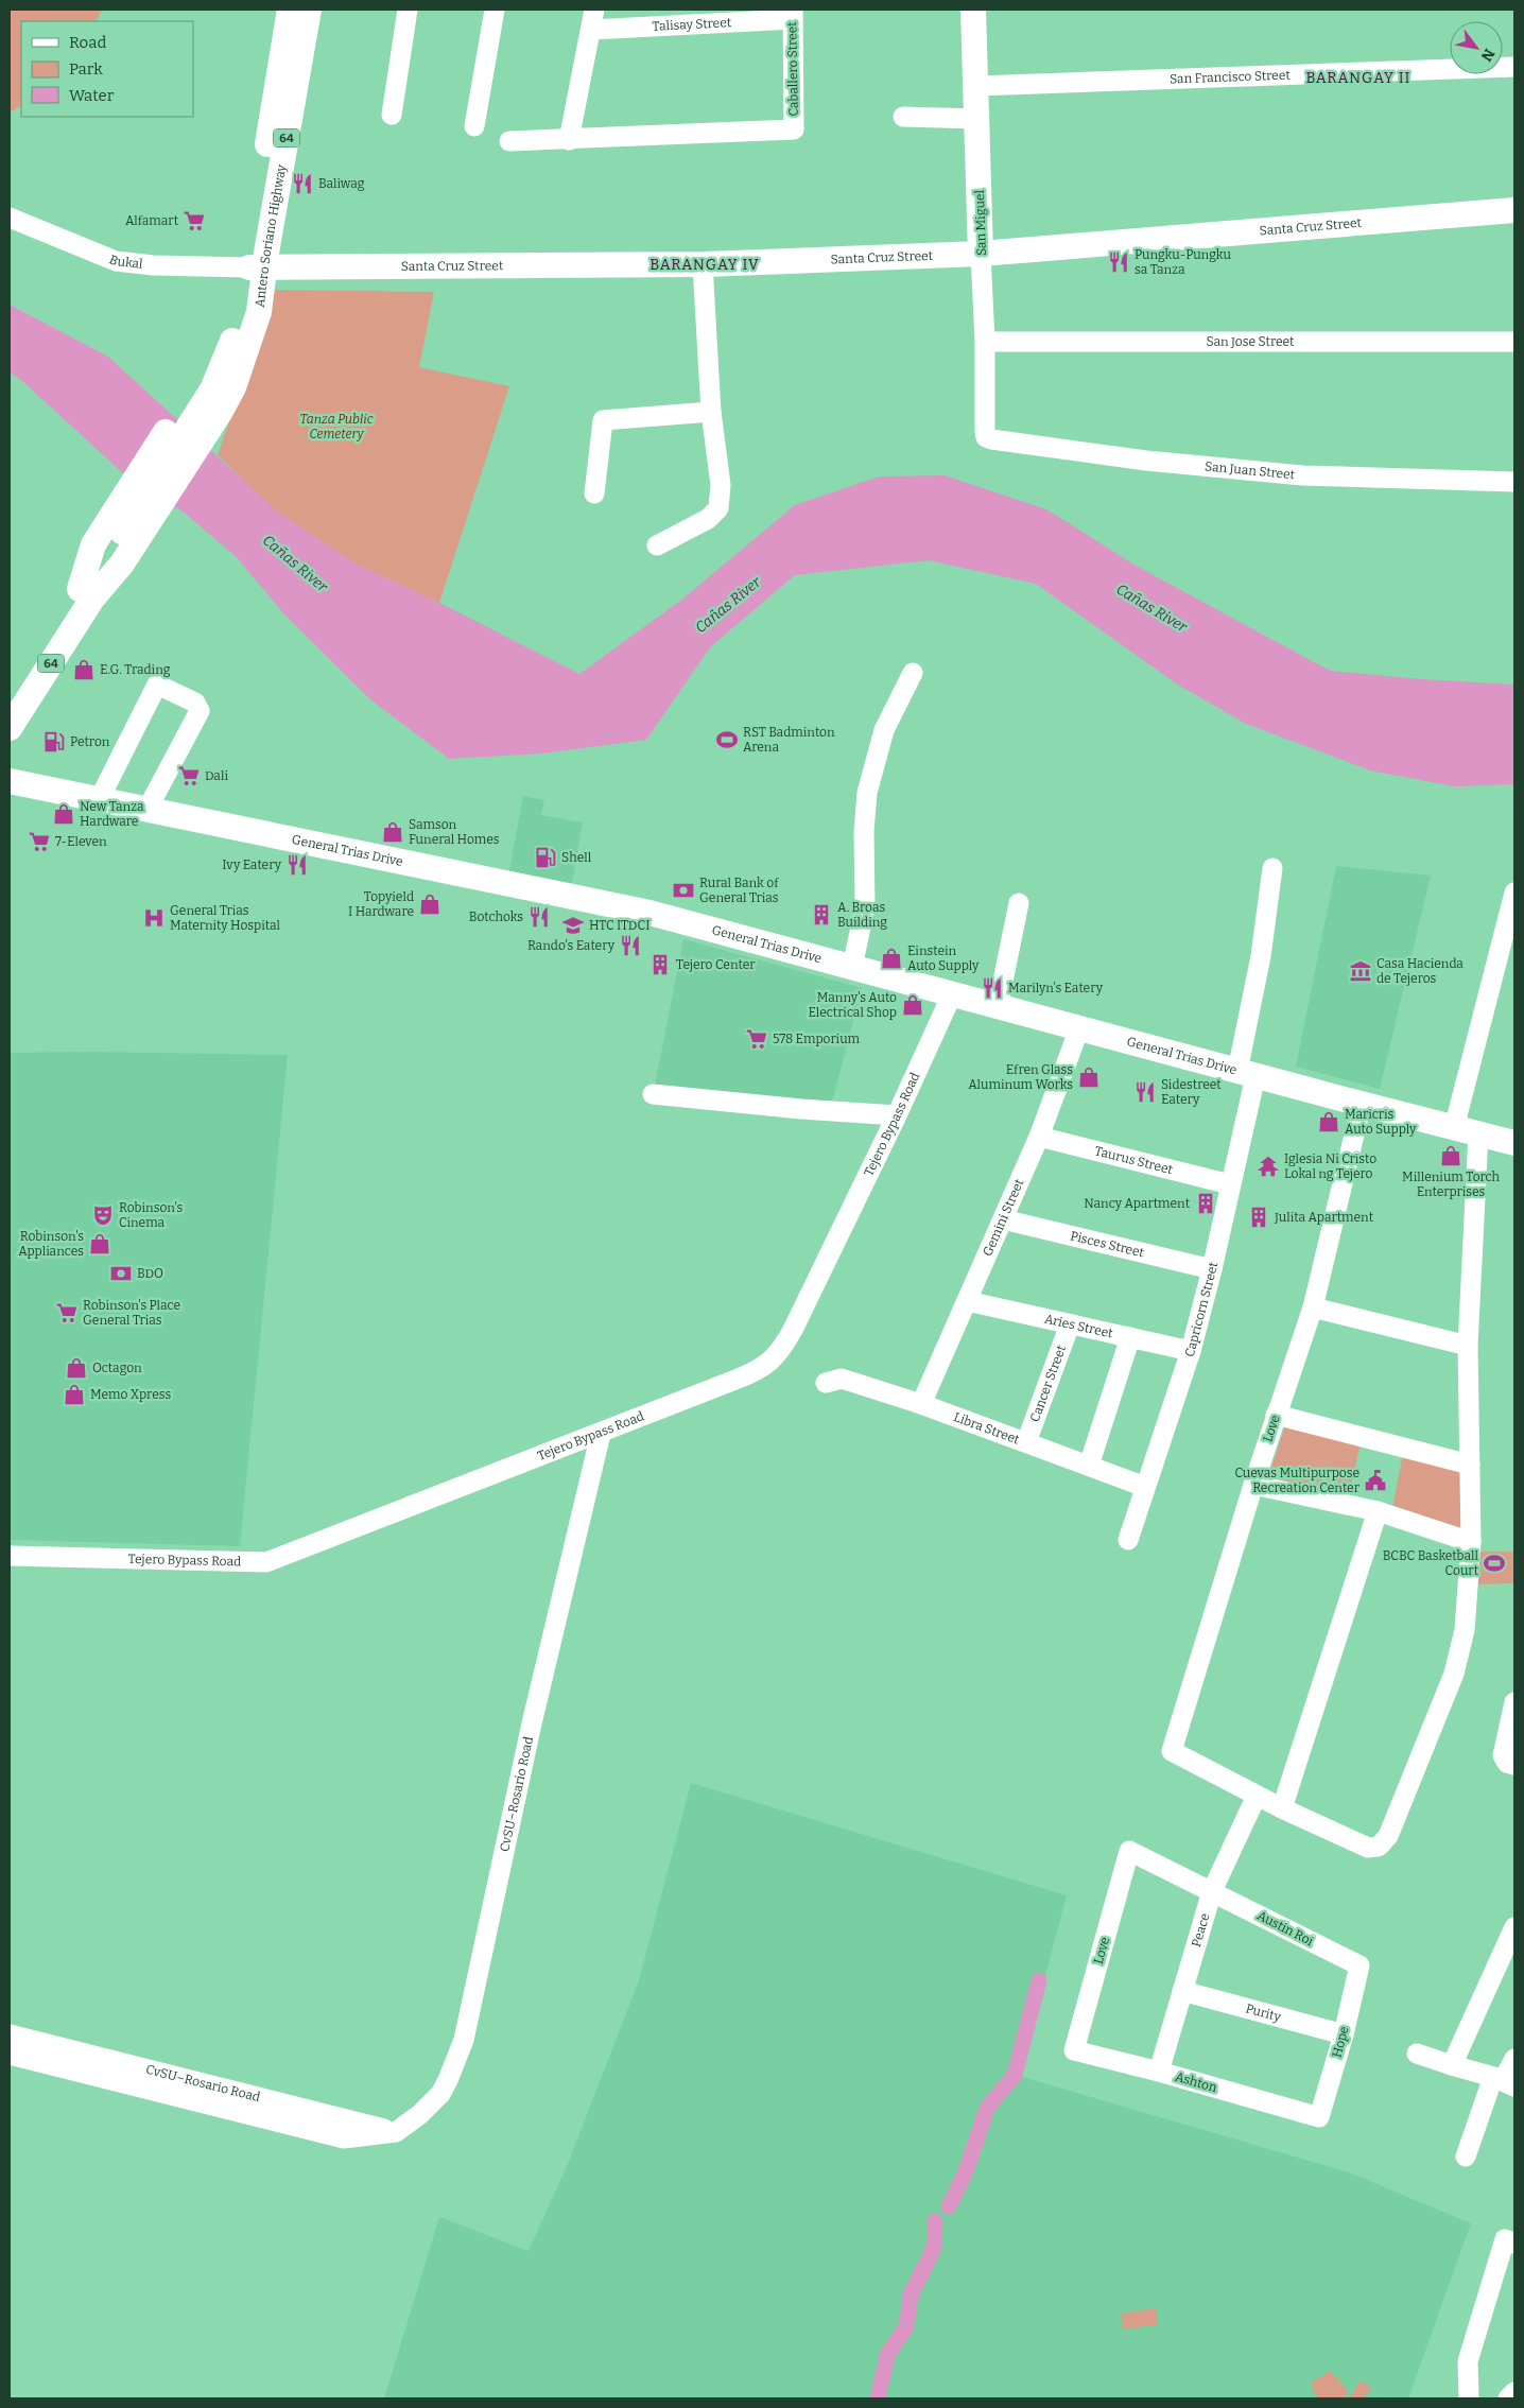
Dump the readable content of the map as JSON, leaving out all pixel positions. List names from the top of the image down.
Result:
{
  "streets": {
    "main road": [
      "64",
      "San Miguel",
      "Santa Cruz Street",
      "Antero Soriano Highway",
      "General Trias Drive"
    ],
    "street": [
      "Talisay Street",
      "Caballero Street",
      "San Francisco Street",
      "Bukal",
      "San Jose Street",
      "San Juan Street",
      "Tejero Bypass Road",
      "Taurus Street",
      "Gemini Street",
      "Pisces Street",
      "Capricorn Street",
      "Aries Street",
      "Cancer Street",
      "Libra Street",
      "Love",
      "CvSU–Rosario Road",
      "Austin Roi",
      "Peace",
      "Purity",
      "Hope",
      "Ashton"
    ]
  },
  "crossings": [
    ["Talisay Street", "Caballero Street"],
    ["San Francisco Street", "San Miguel"],
    ["San Miguel", "Santa Cruz Street"],
    ["San Miguel", "San Jose Street"],
    ["San Miguel", "San Juan Street"],
    ["Santa Cruz Street", "Antero Soriano Highway"],
    ["Santa Cruz Street", "Bukal"],
    ["Antero Soriano Highway", "Bukal"],
    ["General Trias Drive", "Tejero Bypass Road"],
    ["General Trias Drive", "Gemini Street"],
    ["General Trias Drive", "Capricorn Street"],
    ["General Trias Drive", "Love"],
    ["Tejero Bypass Road", "CvSU–Rosario Road"],
    ["Taurus Street", "Gemini Street"],
    ["Taurus Street", "Capricorn Street"],
    ["Gemini Street", "Pisces Street"],
    ["Gemini Street", "Aries Street"],
    ["Gemini Street", "Libra Street"],
    ["Pisces Street", "Capricorn Street"],
    ["Capricorn Street", "Aries Street"],
    ["Capricorn Street", "Libra Street"],
    ["Aries Street", "Cancer Street"],
    ["Cancer Street", "Libra Street"],
    ["Love", "Austin Roi"],
    ["Love", "Peace"],
    ["Love", "Ashton"],
    ["Austin Roi", "Peace"],
    ["Austin Roi", "Hope"],
    ["Peace", "Purity"],
    ["Peace", "Ashton"],
    ["Purity", "Hope"],
    ["Hope", "Ashton"]
  ],
  "districts": ["BARANGAY II", "BARANGAY IV"],
  "water": ["Cañas River"],
  "parks": ["Tanza Public Cemetery"],
  "places": {
    "restaurant": [
      "Baliwag",
      "Pungku-Pungku sa Tanza",
      "Ivy Eatery",
      "Botchoks",
      "Rando's Eatery",
      "Marilyn's Eatery",
      "Sidestreet Eatery"
    ],
    "supermarket": [
      "Alfamart",
      "Dali",
      "7-Eleven",
      "578 Emporium",
      "Robinson's Place General Trias"
    ],
    "shop": [
      "E.G. Trading",
      "New Tanza Hardware",
      "Samson Funeral Homes",
      "Topyield I Hardware",
      "Einstein Auto Supply",
      "Manny's Auto Electrical Shop",
      "Efren Glass Aluminum Works",
      "Maricris Auto Supply",
      "Millenium Torch Enterprises",
      "Robinson's Appliances",
      "Octagon",
      "Memo Xpress"
    ],
    "sports": ["RST Badminton Arena", "BCBC Basketball Court"],
    "fuel station": ["Petron", "Shell"],
    "bank": ["Rural Bank of General Trias", "BDO"],
    "building": [
      "A. Broas Building",
      "Tejero Center",
      "Nancy Apartment",
      "Julita Apartment"
    ],
    "hospital": ["General Trias Maternity Hospital"],
    "school or university": ["HTC ITDCI"],
    "museum": ["Casa Hacienda de Tejeros"],
    "temple": ["Iglesia Ni Cristo Lokal ng Tejero"],
    "theatre": ["Robinson's Cinema"],
    "public building": ["Cuevas Multipurpose Recreation Center"]
  },
  "legend": ["Road", "Park", "Water"],
  "north": "bottom right"
}
